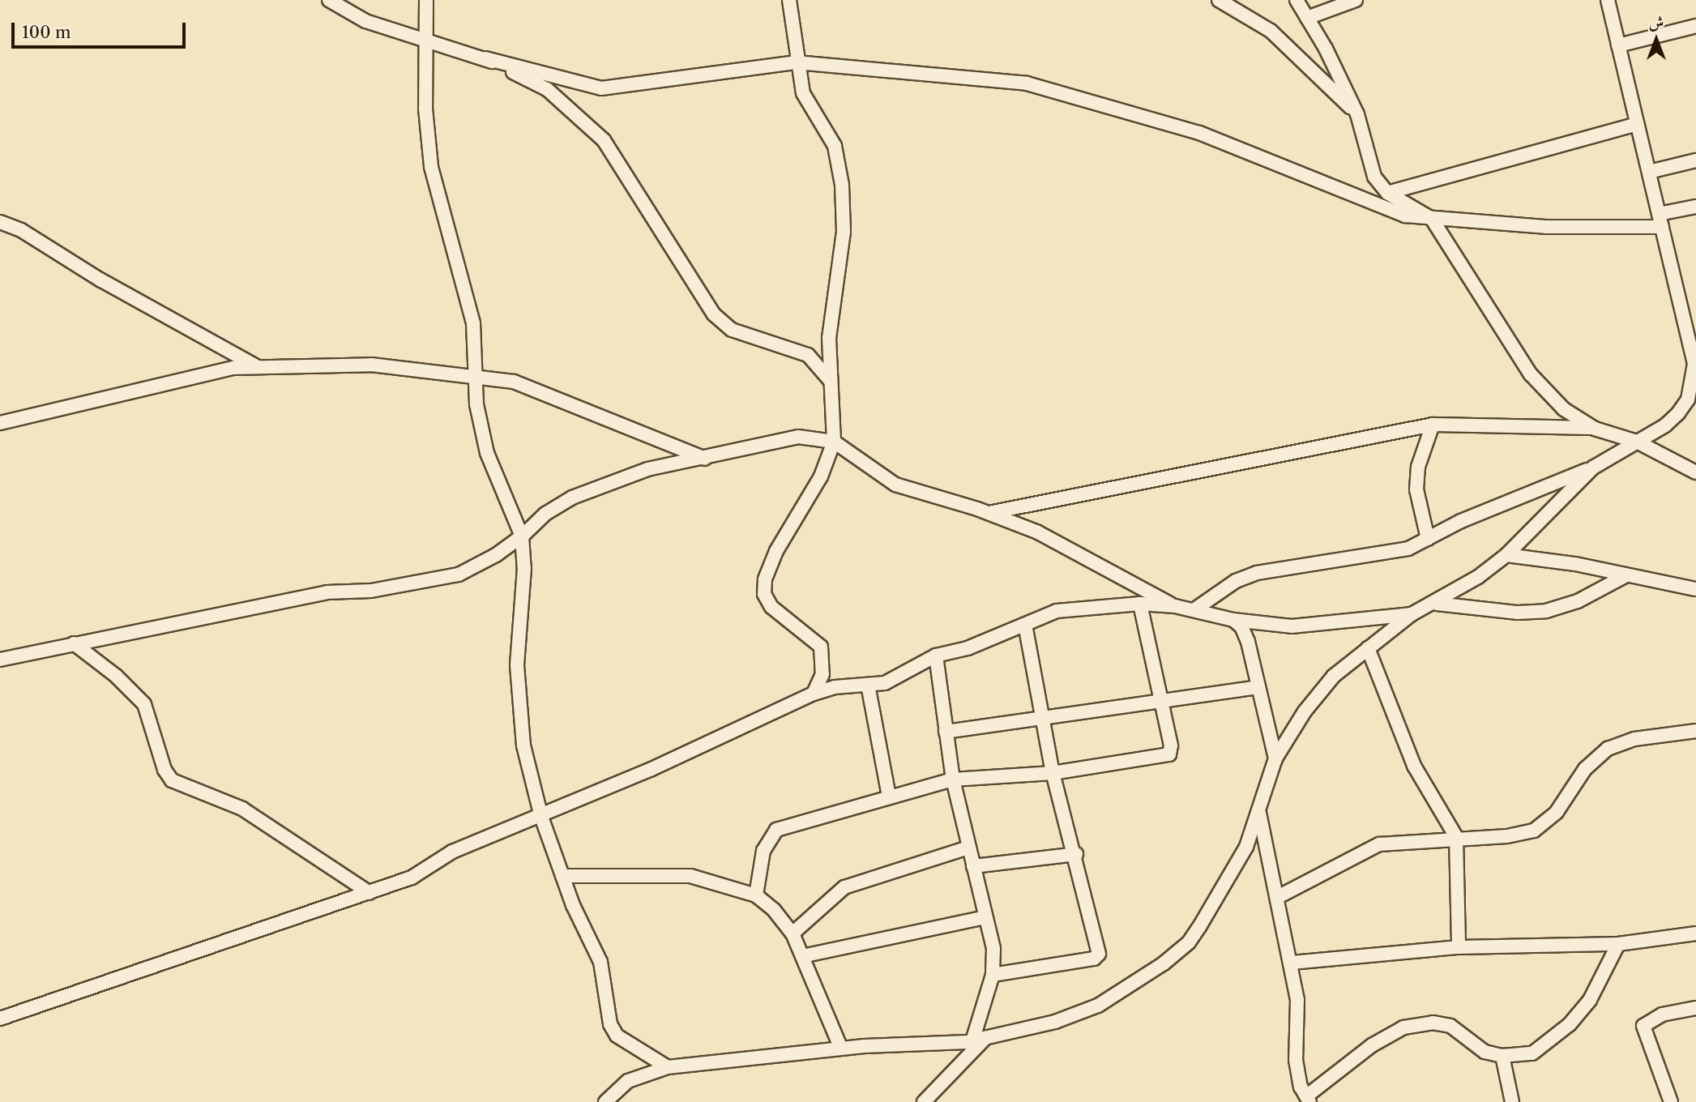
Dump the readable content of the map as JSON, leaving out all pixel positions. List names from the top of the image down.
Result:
{
  "scale_bar": "100 m",
  "north": "top"
}
